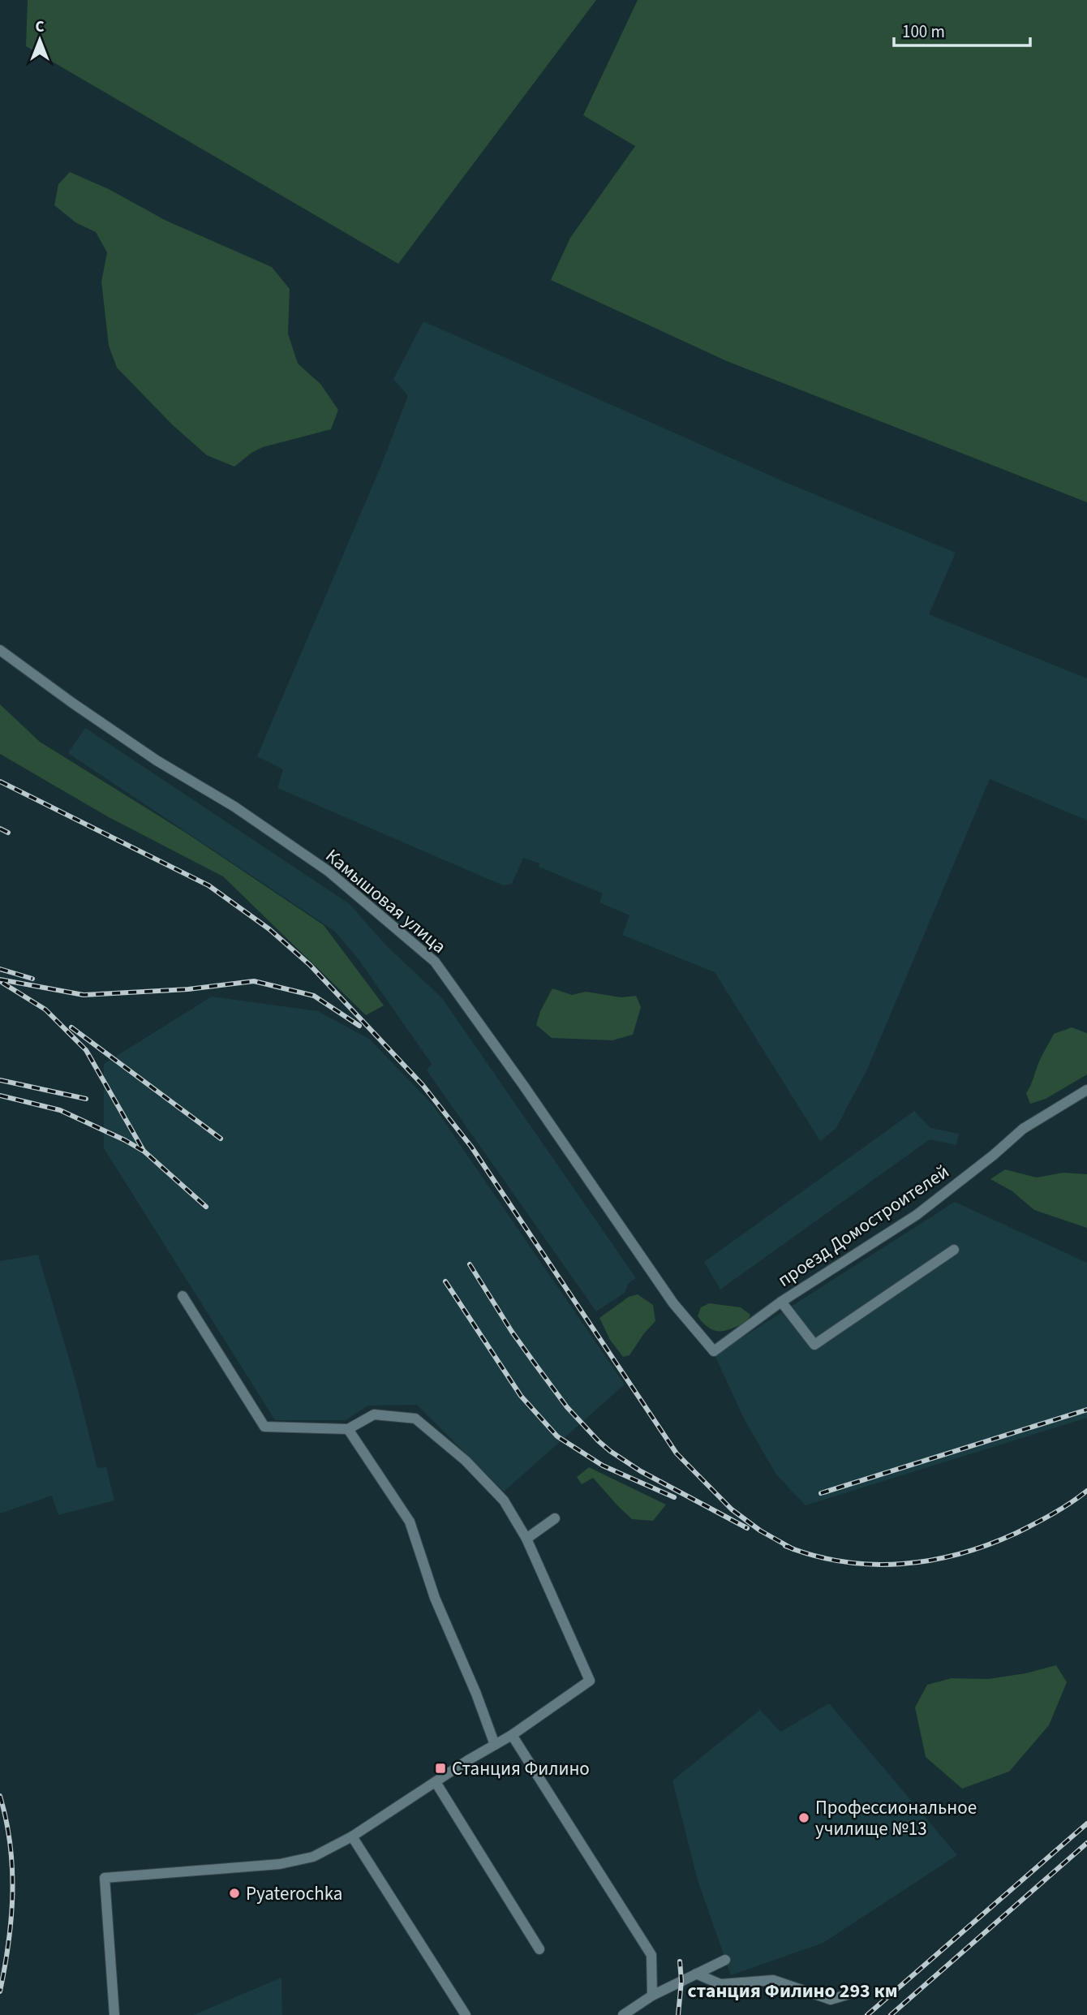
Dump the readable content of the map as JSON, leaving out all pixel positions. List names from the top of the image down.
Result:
{
  "streets": {
    "street": ["Камышовая улица", "проезд Домостроителей"]
  },
  "crossings": [
    ["Камышовая улица", "проезд Домостроителей"]
  ],
  "districts": ["станция Филино 293 км"],
  "places": {
    "transit": ["Станция Филино"],
    "other": ["Профессиональное училище №13", "Pyaterochka"]
  },
  "scale_bar": "100 m",
  "north": "top"
}
